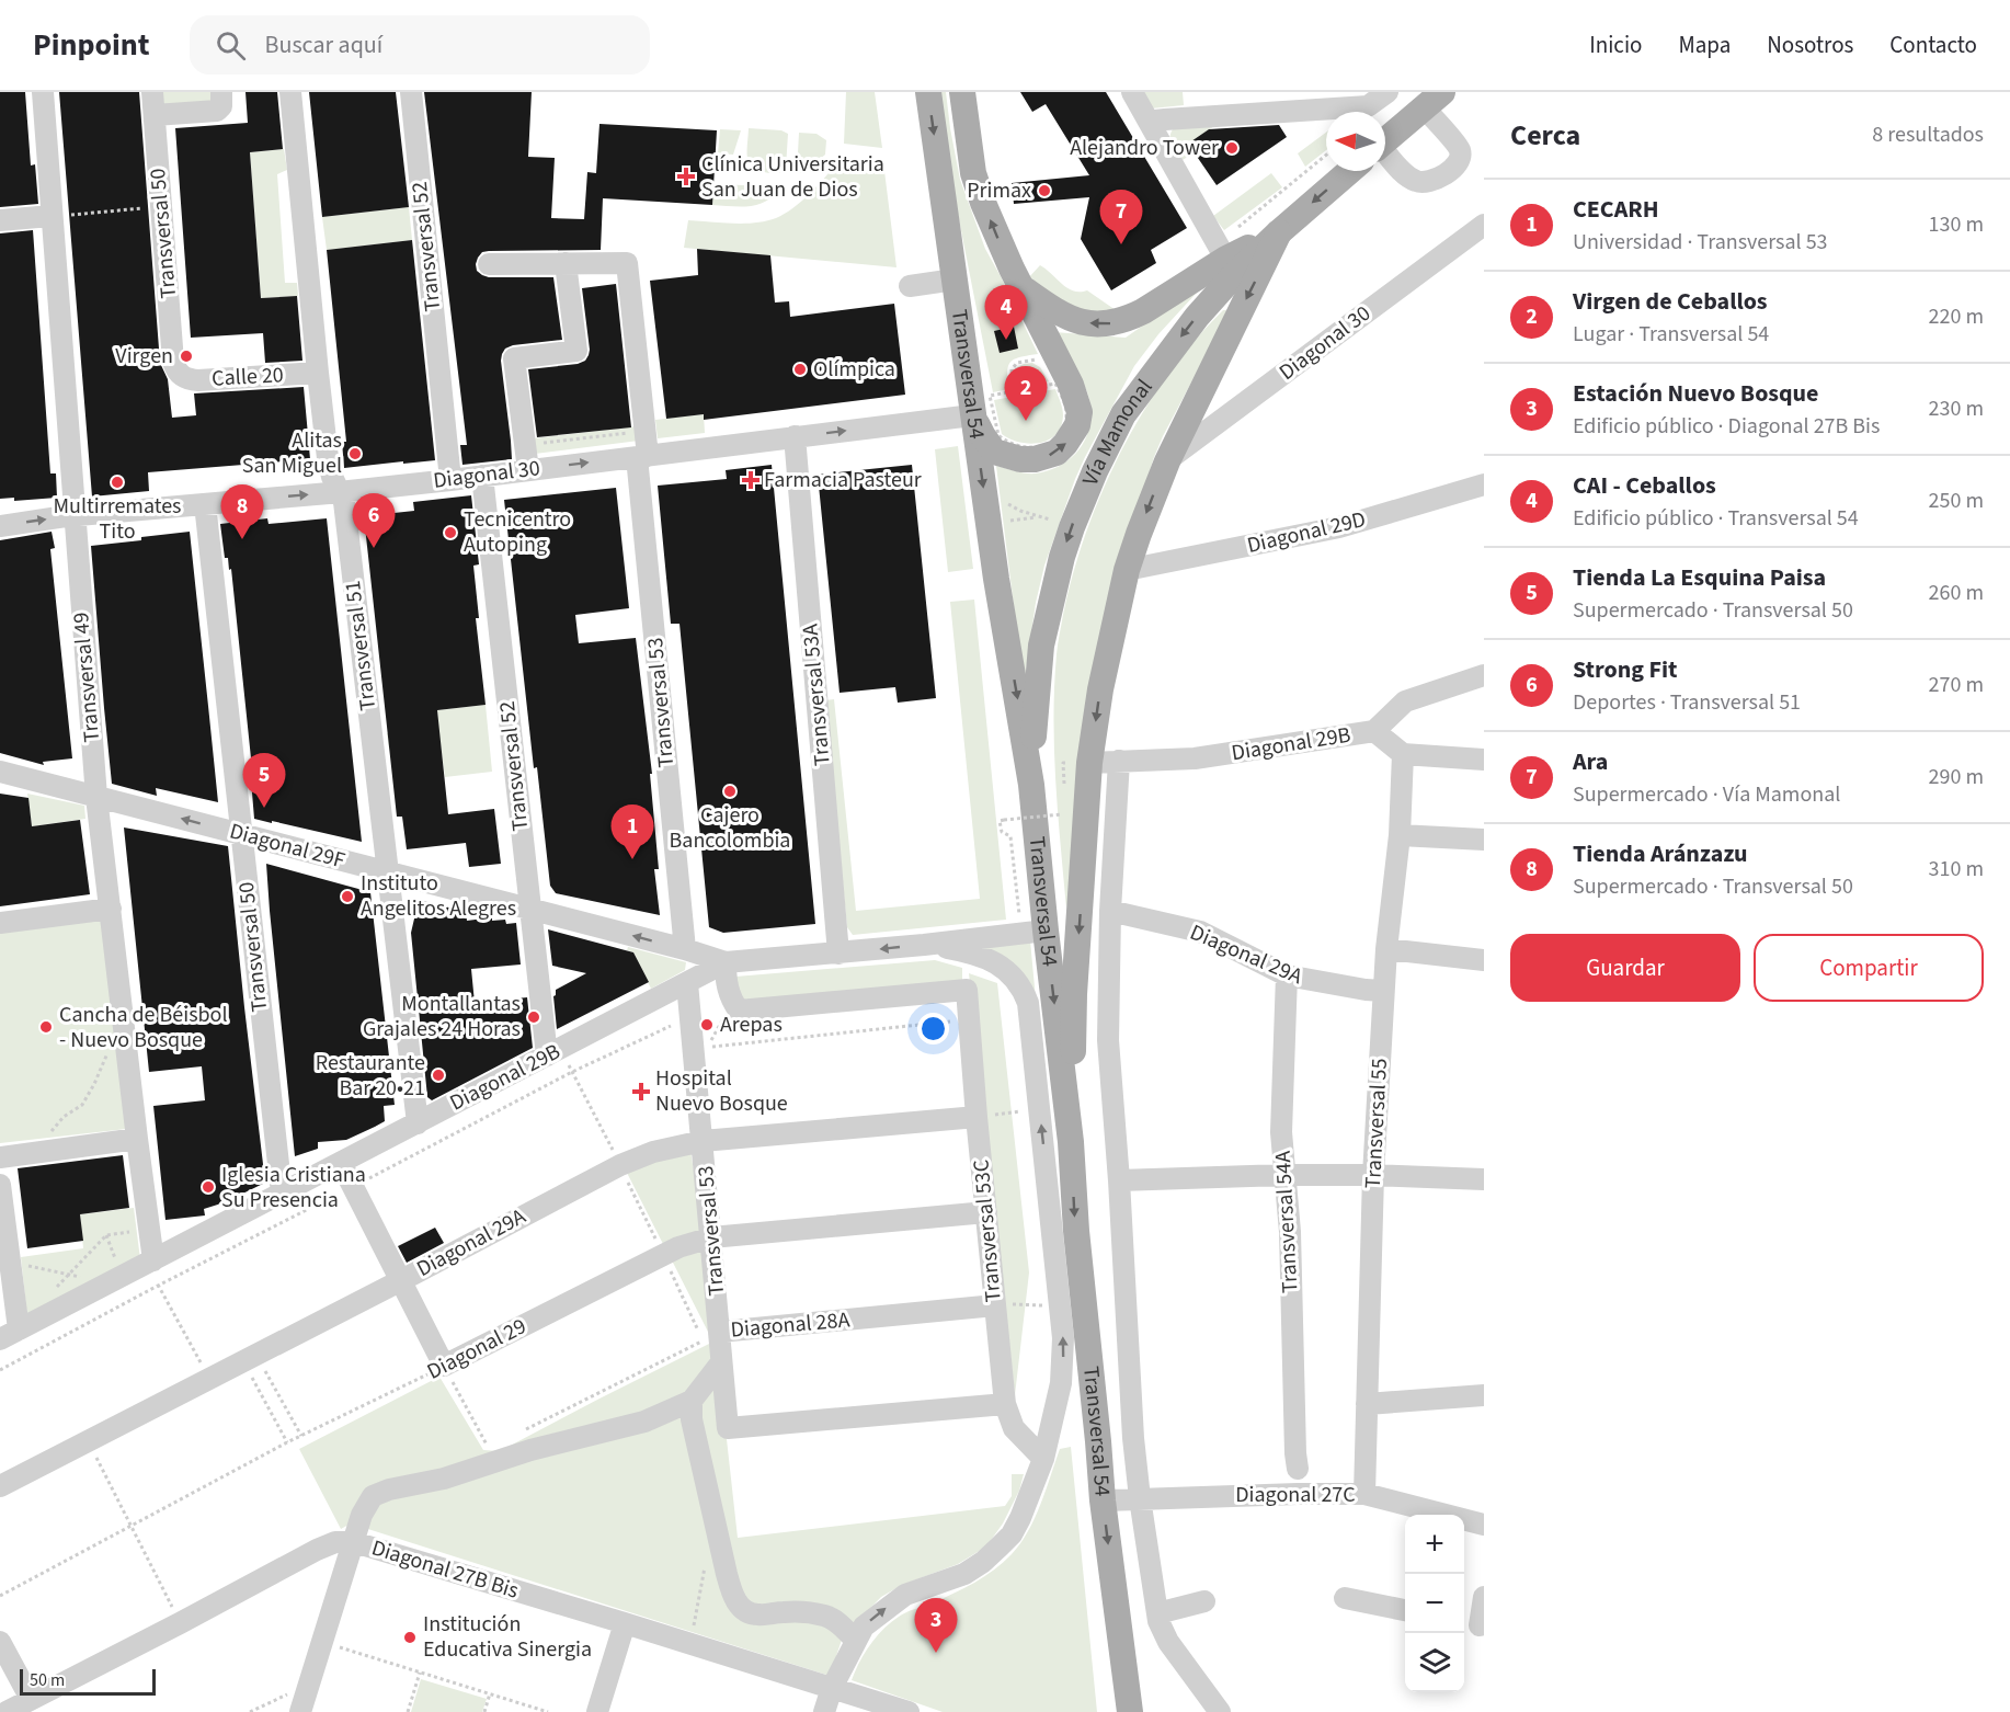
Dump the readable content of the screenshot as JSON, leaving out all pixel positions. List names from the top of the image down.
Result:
{
  "streets": {
    "main road": ["Transversal 54", "Vía Mamonal"],
    "street": [
      "Transversal 50",
      "Transversal 52",
      "Diagonal 30",
      "Calle 20",
      "Diagonal 29D",
      "Transversal 51",
      "Transversal 49",
      "Transversal 53A",
      "Transversal 53",
      "Diagonal 29B",
      "Diagonal 29F",
      "Diagonal 29A",
      "Transversal 55",
      "Transversal 54A",
      "Transversal 53C",
      "Diagonal 28A",
      "Diagonal 29",
      "Diagonal 27C",
      "Diagonal 27B Bis"
    ]
  },
  "crossings": [
    ["Transversal 50", "Diagonal 30"],
    ["Transversal 50", "Calle 20"],
    ["Transversal 50", "Diagonal 29B"],
    ["Transversal 50", "Diagonal 29F"],
    ["Transversal 52", "Diagonal 30"],
    ["Transversal 52", "Diagonal 29B"],
    ["Transversal 52", "Diagonal 29F"],
    ["Diagonal 30", "Transversal 54"],
    ["Diagonal 30", "Transversal 51"],
    ["Diagonal 30", "Transversal 49"],
    ["Diagonal 30", "Transversal 53A"],
    ["Diagonal 30", "Transversal 53"],
    ["Transversal 54", "Vía Mamonal"],
    ["Transversal 54", "Diagonal 29B"],
    ["Transversal 54", "Diagonal 29A"],
    ["Transversal 54", "Diagonal 27C"],
    ["Calle 20", "Transversal 51"],
    ["Transversal 51", "Diagonal 29B"],
    ["Transversal 51", "Diagonal 29F"],
    ["Transversal 49", "Diagonal 29B"],
    ["Transversal 49", "Diagonal 29F"],
    ["Transversal 53A", "Diagonal 29B"],
    ["Transversal 53", "Diagonal 29B"],
    ["Transversal 53", "Diagonal 29F"],
    ["Transversal 53", "Diagonal 29A"],
    ["Transversal 53", "Transversal 53C"],
    ["Transversal 53", "Diagonal 28A"],
    ["Transversal 53", "Diagonal 29"],
    ["Diagonal 29B", "Diagonal 29F"],
    ["Diagonal 29B", "Transversal 55"],
    ["Diagonal 29A", "Transversal 55"],
    ["Diagonal 29A", "Transversal 54A"],
    ["Diagonal 29A", "Transversal 53C"],
    ["Transversal 55", "Diagonal 27C"],
    ["Transversal 53C", "Diagonal 28A"],
    ["Transversal 53C", "Diagonal 29"]
  ],
  "one_way": ["Diagonal 30", "Diagonal 29F"],
  "places": {
    "other": [
      "Alejandro Tower",
      "Primax",
      "Virgen",
      "Olímpica",
      "Alitas San Miguel",
      "Multirremates Tito",
      "Tecnicentro Autoping",
      "Cajero Bancolombia",
      "Instituto Angelitos Alegres",
      "Montallantas Grajales 24 Horas",
      "Arepas",
      "Cancha de Béisbol - Nuevo Bosque",
      "Restaurante Bar 20•21",
      "Iglesia Cristiana Su Presencia",
      "Institución Educativa Sinergia"
    ],
    "health": ["Clínica Universitaria San Juan de Dios", "Farmacia Pasteur", "Hospital Nuevo Bosque"]
  },
  "scale_bar": "50 m",
  "north": "left",
  "page": {
    "header": "Pinpoint",
    "search": "Buscar aquí",
    "nav": [
      "Inicio",
      "Mapa",
      "Nosotros",
      "Contacto"
    ],
    "heading": ["Cerca", "8 resultados"],
    "list": [
      {
        "mark": "1",
        "name": "CECARH",
        "note": "Universidad · Transversal 53",
        "value": "130 m"
      },
      {
        "mark": "2",
        "name": "Virgen de Ceballos",
        "note": "Lugar · Transversal 54",
        "value": "220 m"
      },
      {
        "mark": "3",
        "name": "Estación Nuevo Bosque",
        "note": "Edificio público · Diagonal 27B Bis",
        "value": "230 m"
      },
      {
        "mark": "4",
        "name": "CAI - Ceballos",
        "note": "Edificio público · Transversal 54",
        "value": "250 m"
      },
      {
        "mark": "5",
        "name": "Tienda La Esquina Paisa",
        "note": "Supermercado · Transversal 50",
        "value": "260 m"
      },
      {
        "mark": "6",
        "name": "Strong Fit",
        "note": "Deportes · Transversal 51",
        "value": "270 m"
      },
      {
        "mark": "7",
        "name": "Ara",
        "note": "Supermercado · Vía Mamonal",
        "value": "290 m"
      },
      {
        "mark": "8",
        "name": "Tienda Aránzazu",
        "note": "Supermercado · Transversal 50",
        "value": "310 m"
      }
    ],
    "pins": [
      "7",
      "4",
      "2",
      "8",
      "6",
      "5",
      "1",
      "3"
    ],
    "buttons": ["Guardar", "Compartir"],
    "map_buttons": ["+", "−"],
    "scale": "50 m"
  }
}
